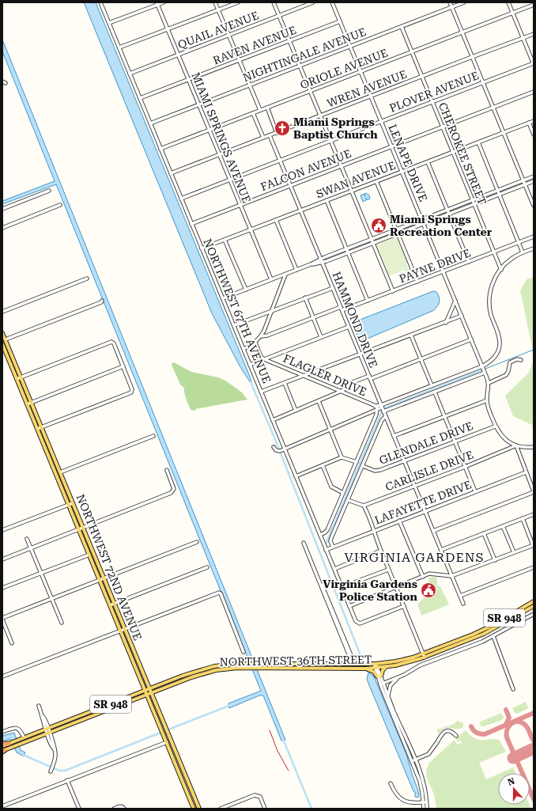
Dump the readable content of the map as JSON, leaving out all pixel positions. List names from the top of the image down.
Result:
{
  "streets": {
    "main road": ["NORTHWEST 72ND AVENUE", "SR 948", "NORTHWEST 36TH STREET"],
    "street": [
      "QUAIL AVENUE",
      "RAVEN AVENUE",
      "NIGHTINGALE AVENUE",
      "ORIOLE AVENUE",
      "WREN AVENUE",
      "PLOVER AVENUE",
      "MIAMI SPRINGS AVENUE",
      "CHEROKEE STREET",
      "LENAPE DRIVE",
      "FALCON AVENUE",
      "SWAN AVENUE",
      "PAYNE DRIVE",
      "NORTHWEST 67TH AVENUE",
      "HAMMOND DRIVE",
      "FLAGLER DRIVE",
      "GLENDALE DRIVE",
      "CARLISLE DRIVE",
      "LAFAYETTE DRIVE"
    ]
  },
  "crossings": [
    ["QUAIL AVENUE", "MIAMI SPRINGS AVENUE"],
    ["QUAIL AVENUE", "NORTHWEST 67TH AVENUE"],
    ["RAVEN AVENUE", "MIAMI SPRINGS AVENUE"],
    ["RAVEN AVENUE", "LENAPE DRIVE"],
    ["RAVEN AVENUE", "NORTHWEST 67TH AVENUE"],
    ["NIGHTINGALE AVENUE", "MIAMI SPRINGS AVENUE"],
    ["NIGHTINGALE AVENUE", "CHEROKEE STREET"],
    ["NIGHTINGALE AVENUE", "LENAPE DRIVE"],
    ["NIGHTINGALE AVENUE", "NORTHWEST 67TH AVENUE"],
    ["ORIOLE AVENUE", "MIAMI SPRINGS AVENUE"],
    ["ORIOLE AVENUE", "CHEROKEE STREET"],
    ["ORIOLE AVENUE", "LENAPE DRIVE"],
    ["ORIOLE AVENUE", "NORTHWEST 67TH AVENUE"],
    ["WREN AVENUE", "MIAMI SPRINGS AVENUE"],
    ["WREN AVENUE", "CHEROKEE STREET"],
    ["WREN AVENUE", "LENAPE DRIVE"],
    ["WREN AVENUE", "NORTHWEST 67TH AVENUE"],
    ["WREN AVENUE", "HAMMOND DRIVE"],
    ["PLOVER AVENUE", "MIAMI SPRINGS AVENUE"],
    ["PLOVER AVENUE", "CHEROKEE STREET"],
    ["PLOVER AVENUE", "LENAPE DRIVE"],
    ["PLOVER AVENUE", "NORTHWEST 67TH AVENUE"],
    ["PLOVER AVENUE", "HAMMOND DRIVE"],
    ["MIAMI SPRINGS AVENUE", "FALCON AVENUE"],
    ["MIAMI SPRINGS AVENUE", "SWAN AVENUE"],
    ["CHEROKEE STREET", "FALCON AVENUE"],
    ["CHEROKEE STREET", "SWAN AVENUE"],
    ["CHEROKEE STREET", "PAYNE DRIVE"],
    ["LENAPE DRIVE", "FALCON AVENUE"],
    ["LENAPE DRIVE", "SWAN AVENUE"],
    ["LENAPE DRIVE", "PAYNE DRIVE"],
    ["FALCON AVENUE", "NORTHWEST 67TH AVENUE"],
    ["FALCON AVENUE", "HAMMOND DRIVE"],
    ["SWAN AVENUE", "NORTHWEST 67TH AVENUE"],
    ["SWAN AVENUE", "HAMMOND DRIVE"],
    ["PAYNE DRIVE", "HAMMOND DRIVE"],
    ["NORTHWEST 67TH AVENUE", "LAFAYETTE DRIVE"],
    ["HAMMOND DRIVE", "GLENDALE DRIVE"],
    ["HAMMOND DRIVE", "CARLISLE DRIVE"],
    ["HAMMOND DRIVE", "LAFAYETTE DRIVE"],
    ["NORTHWEST 72ND AVENUE", "NORTHWEST 36TH STREET"]
  ],
  "districts": ["VIRGINIA GARDENS"],
  "places": {
    "church": ["Miami Springs Baptist Church"],
    "public building": ["Miami Springs Recreation Center", "Virginia Gardens Police Station"]
  },
  "north": "top"
}
